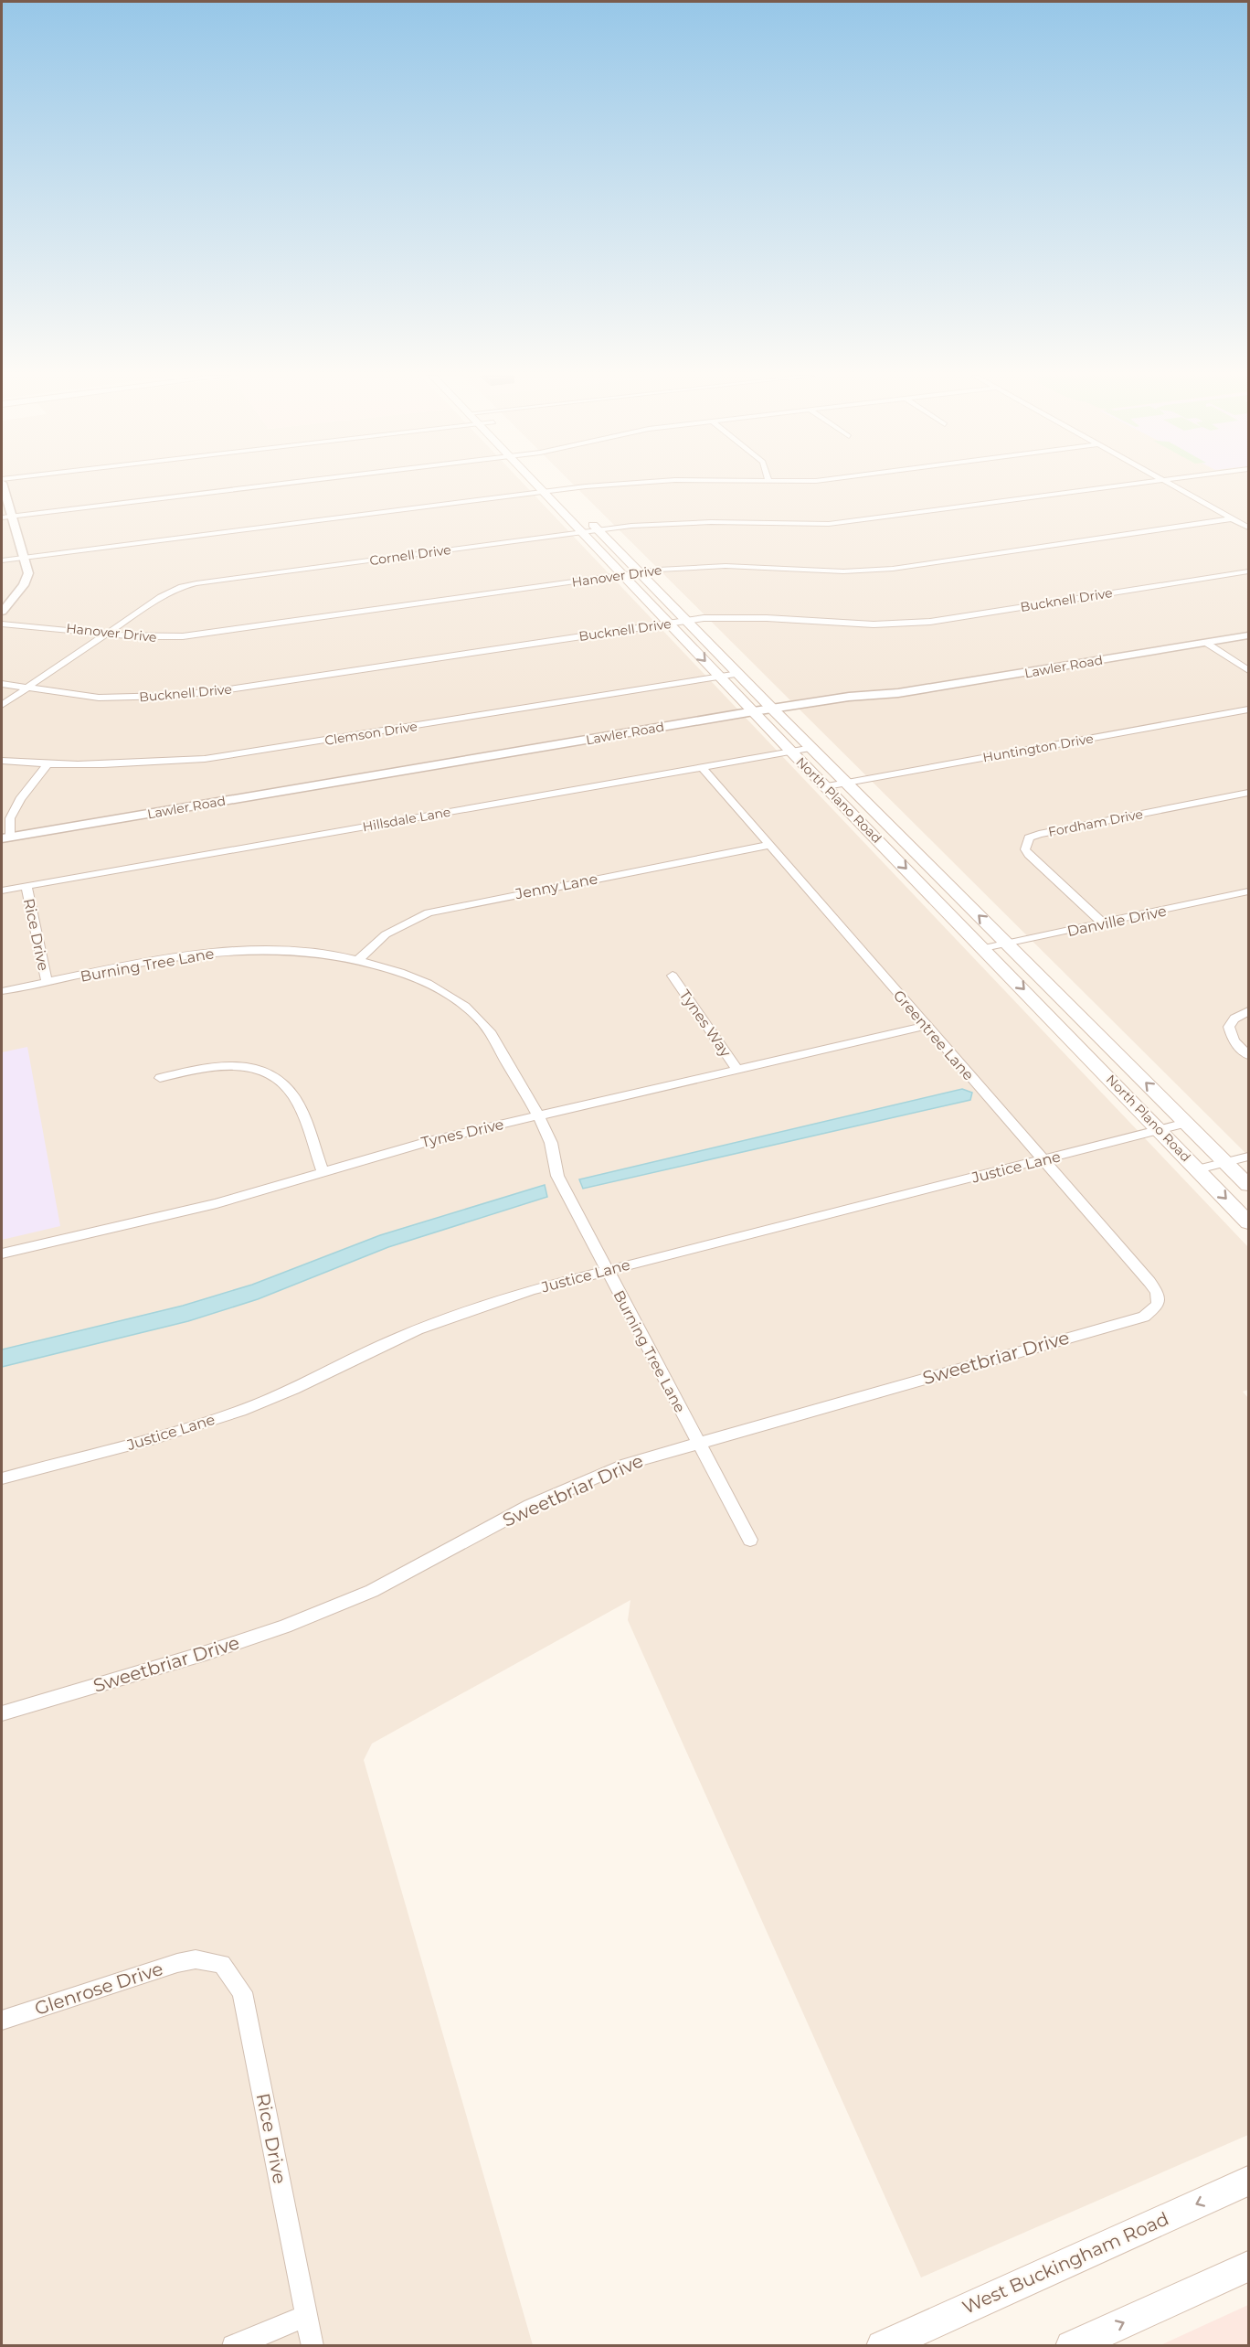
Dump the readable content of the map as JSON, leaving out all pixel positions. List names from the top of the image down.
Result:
{
  "streets": {
    "main road": ["North Plano Road", "West Buckingham Road"],
    "street": [
      "Cornell Drive",
      "Hanover Drive",
      "Bucknell Drive",
      "Lawler Road",
      "Clemson Drive",
      "Huntington Drive",
      "Hillsdale Lane",
      "Fordham Drive",
      "Jenny Lane",
      "Danville Drive",
      "Rice Drive",
      "Burning Tree Lane",
      "Tynes Way",
      "Greentree Lane",
      "Tynes Drive",
      "Justice Lane",
      "Sweetbriar Drive",
      "Glenrose Drive"
    ]
  },
  "crossings": [
    ["Cornell Drive", "Hanover Drive"],
    ["Cornell Drive", "Bucknell Drive"],
    ["Cornell Drive", "North Plano Road"],
    ["Hanover Drive", "North Plano Road"],
    ["Bucknell Drive", "North Plano Road"],
    ["Lawler Road", "North Plano Road"],
    ["Clemson Drive", "North Plano Road"],
    ["Huntington Drive", "North Plano Road"],
    ["North Plano Road", "Hillsdale Lane"],
    ["North Plano Road", "Danville Drive"],
    ["North Plano Road", "Justice Lane"],
    ["Hillsdale Lane", "Rice Drive"],
    ["Hillsdale Lane", "Greentree Lane"],
    ["Fordham Drive", "Danville Drive"],
    ["Jenny Lane", "Burning Tree Lane"],
    ["Jenny Lane", "Greentree Lane"],
    ["Rice Drive", "Burning Tree Lane"],
    ["Rice Drive", "Glenrose Drive"],
    ["Burning Tree Lane", "Tynes Drive"],
    ["Burning Tree Lane", "Justice Lane"],
    ["Burning Tree Lane", "Sweetbriar Drive"],
    ["Tynes Way", "Tynes Drive"],
    ["Greentree Lane", "Tynes Drive"],
    ["Greentree Lane", "Justice Lane"],
    ["Greentree Lane", "Sweetbriar Drive"]
  ]
}
